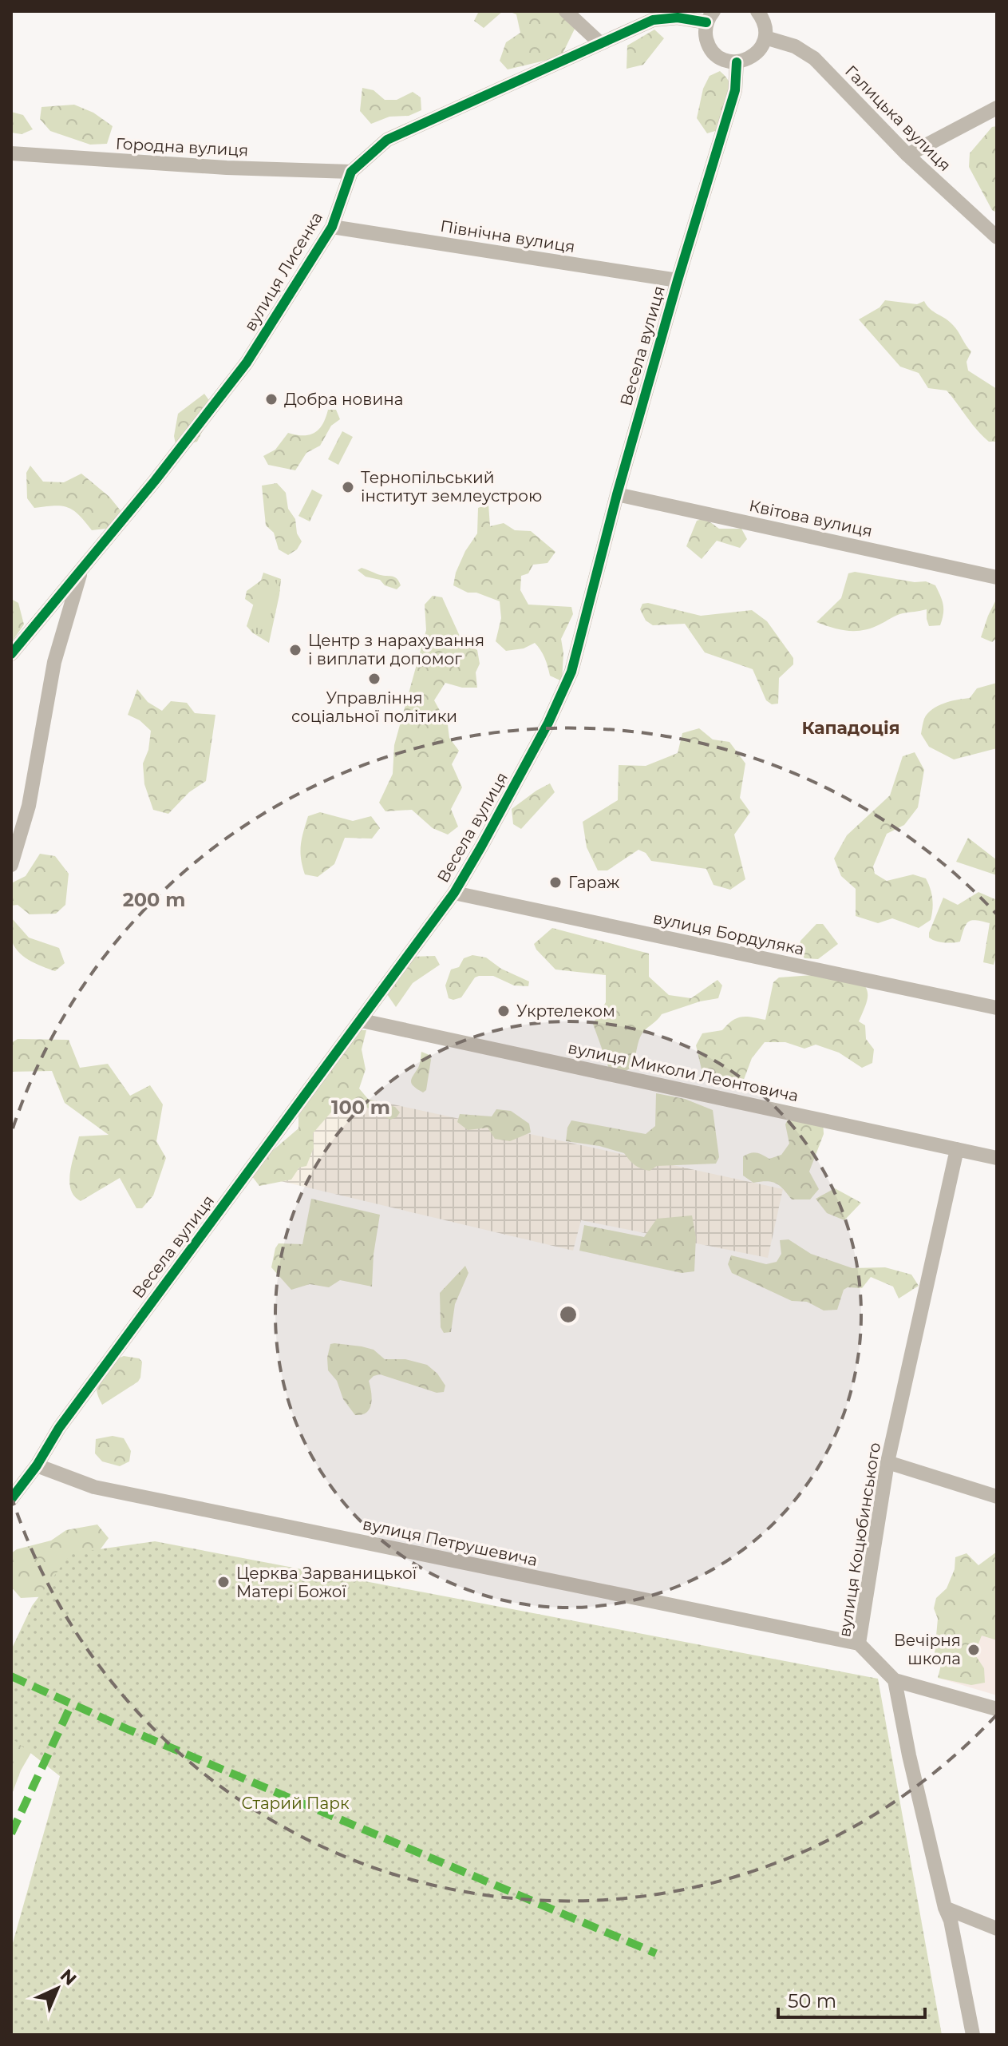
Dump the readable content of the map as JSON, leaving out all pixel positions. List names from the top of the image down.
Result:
{
  "streets": {
    "street": [
      "Галицька вулиця",
      "Городна вулиця",
      "Північна вулиця",
      "вулиця Лисенка",
      "Весела вулиця",
      "Квітова вулиця",
      "вулиця Бордуляка",
      "вулиця Миколи Леонтовича",
      "вулиця Коцюбинського",
      "вулиця Петрушевича"
    ]
  },
  "crossings": [
    ["Городна вулиця", "вулиця Лисенка"],
    ["Північна вулиця", "вулиця Лисенка"],
    ["Північна вулиця", "Весела вулиця"],
    ["Весела вулиця", "Квітова вулиця"],
    ["Весела вулиця", "вулиця Бордуляка"],
    ["Весела вулиця", "вулиця Миколи Леонтовича"],
    ["Весела вулиця", "вулиця Петрушевича"],
    ["вулиця Миколи Леонтовича", "вулиця Коцюбинського"],
    ["вулиця Коцюбинського", "вулиця Петрушевича"]
  ],
  "districts": ["Кападоція"],
  "parks": ["Старий Парк"],
  "places": [
    "Добра новина",
    "Тернопільський інститут землеустрою",
    "Центр з нарахування і виплати допомог",
    "Управління соціальної політики",
    "Гараж",
    "Укртелеком",
    "Церква Зарваницької Матері Божої",
    "Вечірня школа"
  ],
  "scale_bar": "50 m",
  "north": "top right",
  "rings": ["200 m", "100 m"]
}
